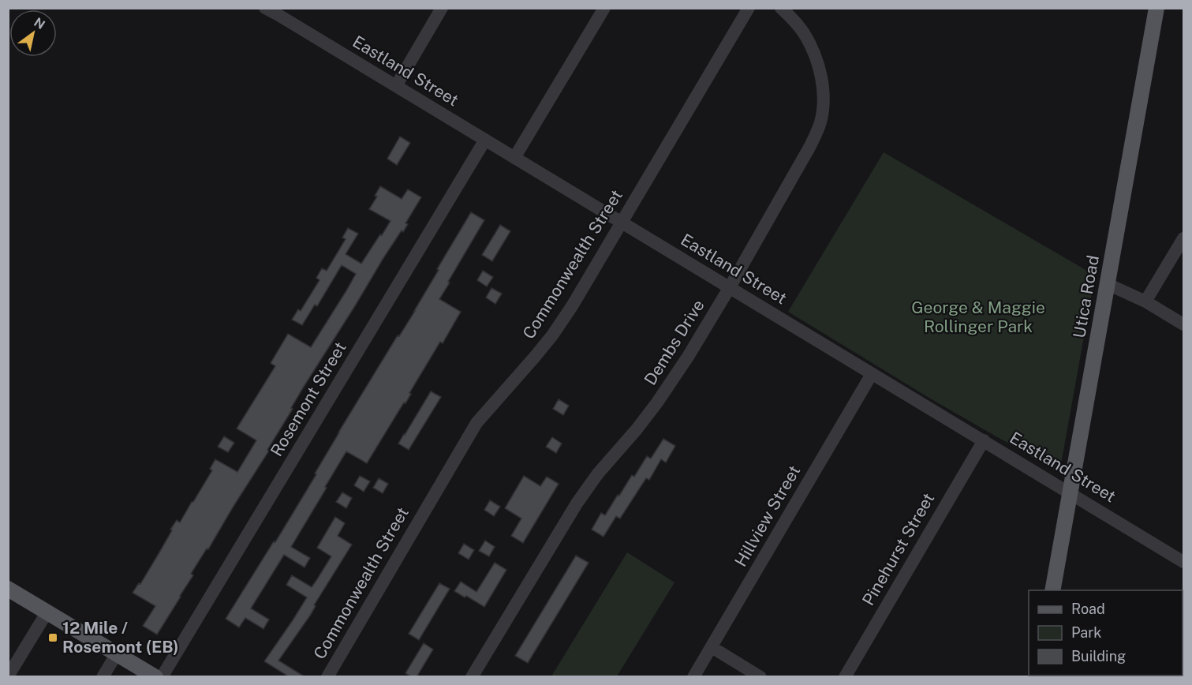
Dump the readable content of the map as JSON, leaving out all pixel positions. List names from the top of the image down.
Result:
{
  "streets": {
    "main road": ["Utica Road"],
    "street": [
      "Eastland Street",
      "Commonwealth Street",
      "Dembs Drive",
      "Rosemont Street",
      "Hillview Street",
      "Pinehurst Street"
    ]
  },
  "crossings": [
    ["Eastland Street", "Commonwealth Street"],
    ["Eastland Street", "Utica Road"],
    ["Eastland Street", "Dembs Drive"],
    ["Eastland Street", "Rosemont Street"],
    ["Eastland Street", "Hillview Street"],
    ["Eastland Street", "Pinehurst Street"]
  ],
  "parks": ["George & Maggie Rollinger Park"],
  "places": {
    "transit": ["12 Mile / Rosemont (EB)"]
  },
  "legend": ["Road", "Park", "Building"],
  "north": "top right"
}
